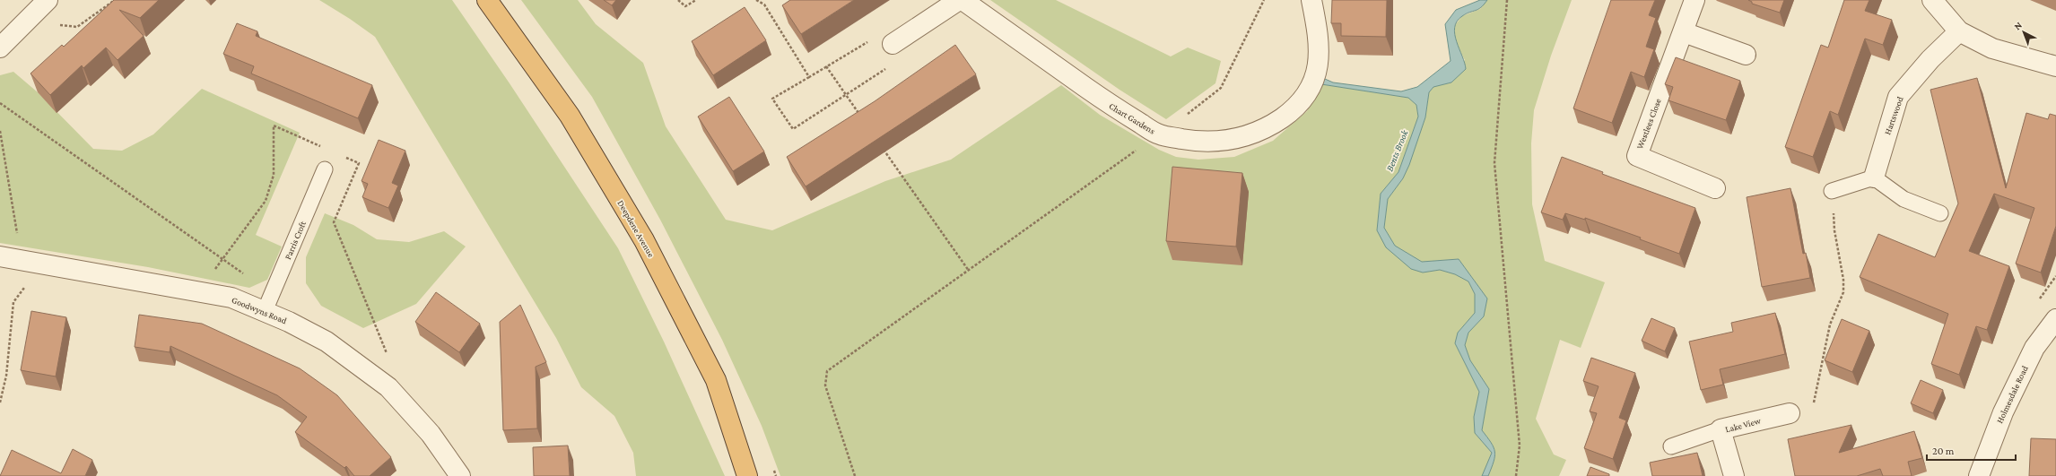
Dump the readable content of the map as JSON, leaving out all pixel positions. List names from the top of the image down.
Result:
{
  "streets": {
    "highway": ["Deepdene Avenue"],
    "street": [
      "Hartswood",
      "Chart Gardens",
      "Westlees Close",
      "Goodwyns Road",
      "Holmesdale Road",
      "Lake View"
    ],
    "lane": ["Parris Croft"]
  },
  "crossings": [
    ["Parris Croft", "Goodwyns Road"]
  ],
  "water": ["Bents Brook"],
  "scale_bar": "20 m",
  "north": "top left"
}
